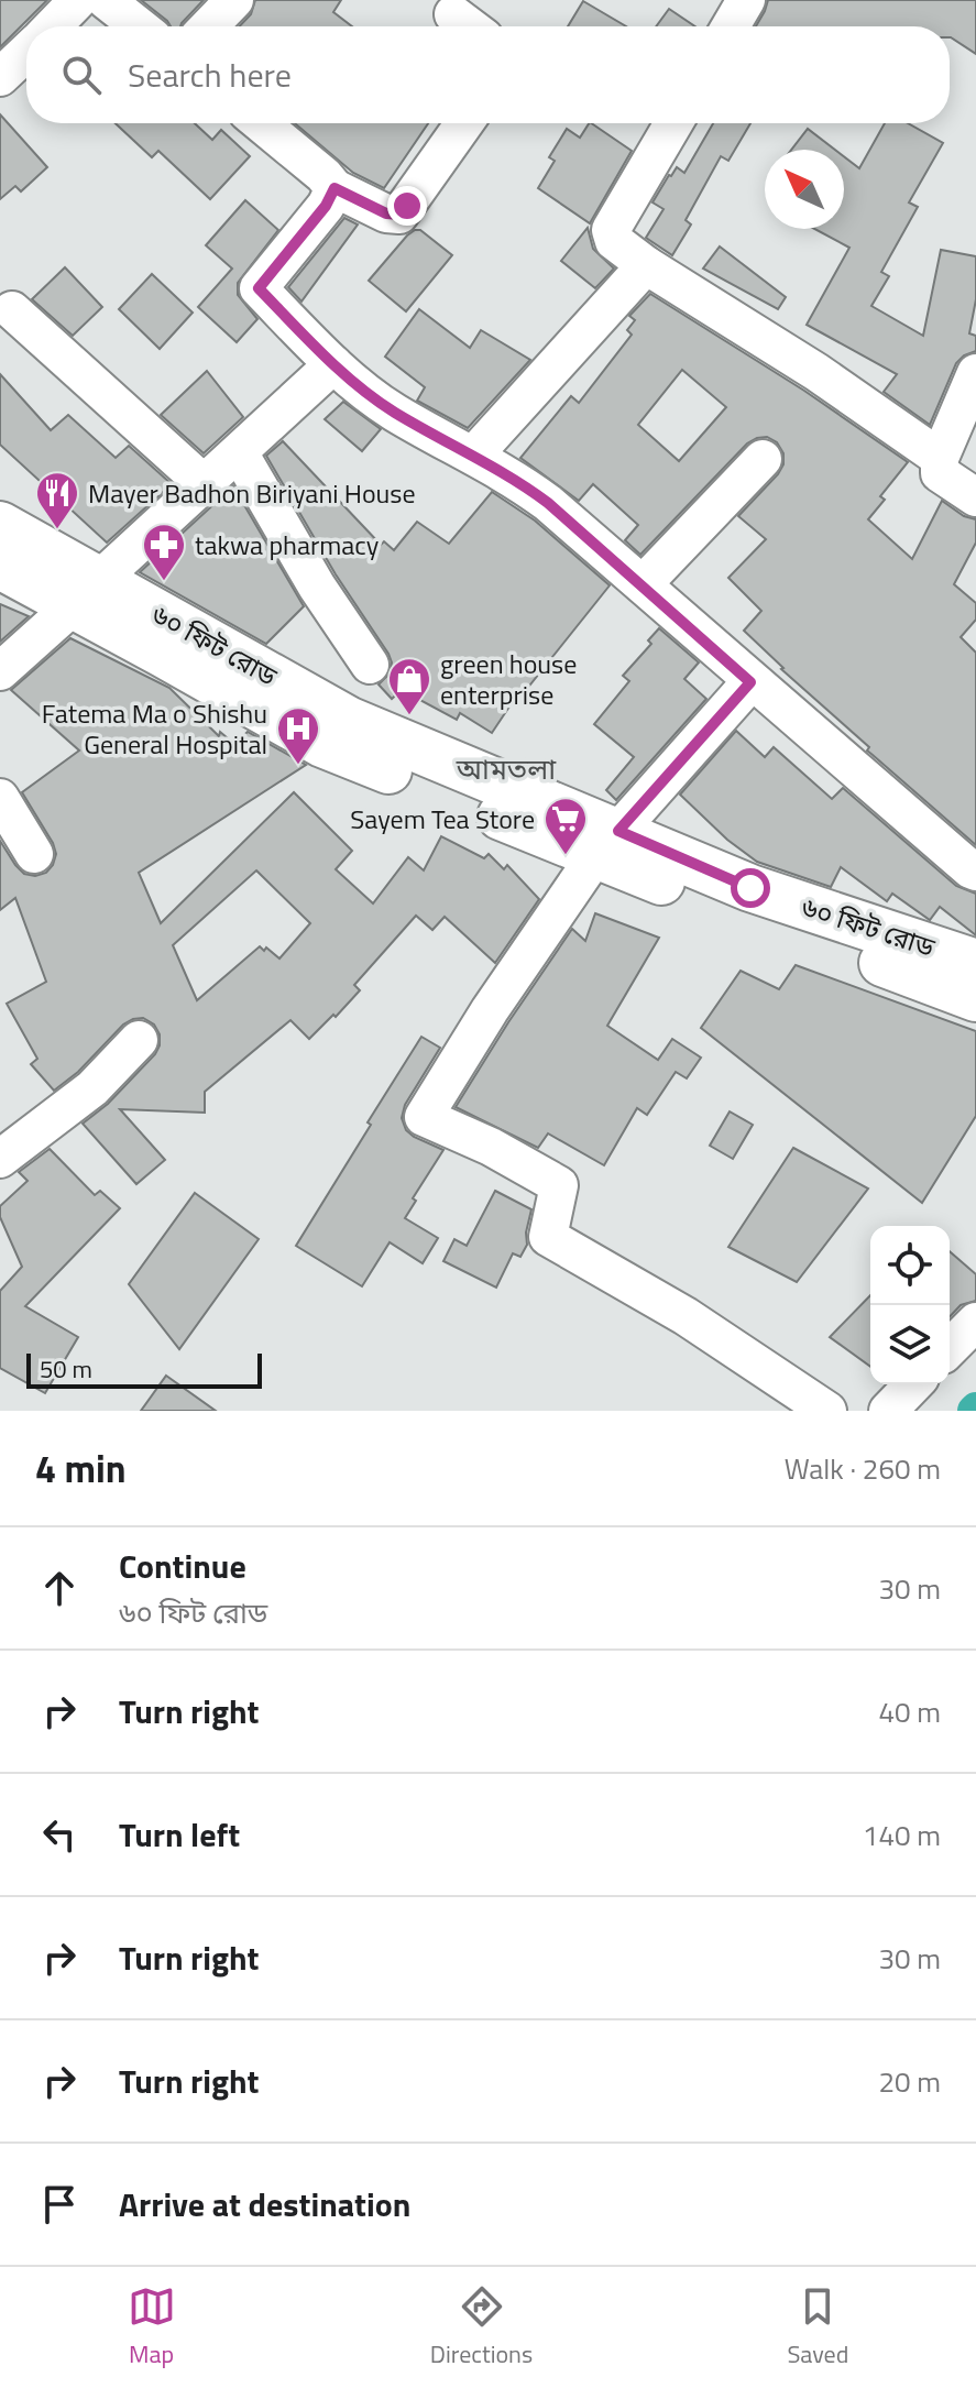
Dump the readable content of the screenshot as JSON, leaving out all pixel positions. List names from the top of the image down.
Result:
{
  "streets": {
    "street": ["৬০ ফিট রোড"]
  },
  "districts": ["আমতলা"],
  "places": {
    "restaurant": ["Mayer Badhon Biriyani House"],
    "pharmacy": ["takwa pharmacy"],
    "shop": ["green house enterprise"],
    "hospital": ["Fatema Ma o Shishu General Hospital"],
    "supermarket": ["Sayem Tea Store"]
  },
  "scale_bar": "50 m",
  "north": "top left",
  "page": {
    "search": "Search here",
    "scale": "50 m",
    "heading": ["4 min", "Walk · 260 m"],
    "list": [
      ["Continue", "৬০ ফিট রোড", "30 m"],
      ["Turn right", "40 m"],
      ["Turn left", "140 m"],
      ["Turn right", "30 m"],
      ["Turn right", "20 m"],
      "Arrive at destination"
    ],
    "nav": ["Map", "Directions", "Saved"]
  }
}
